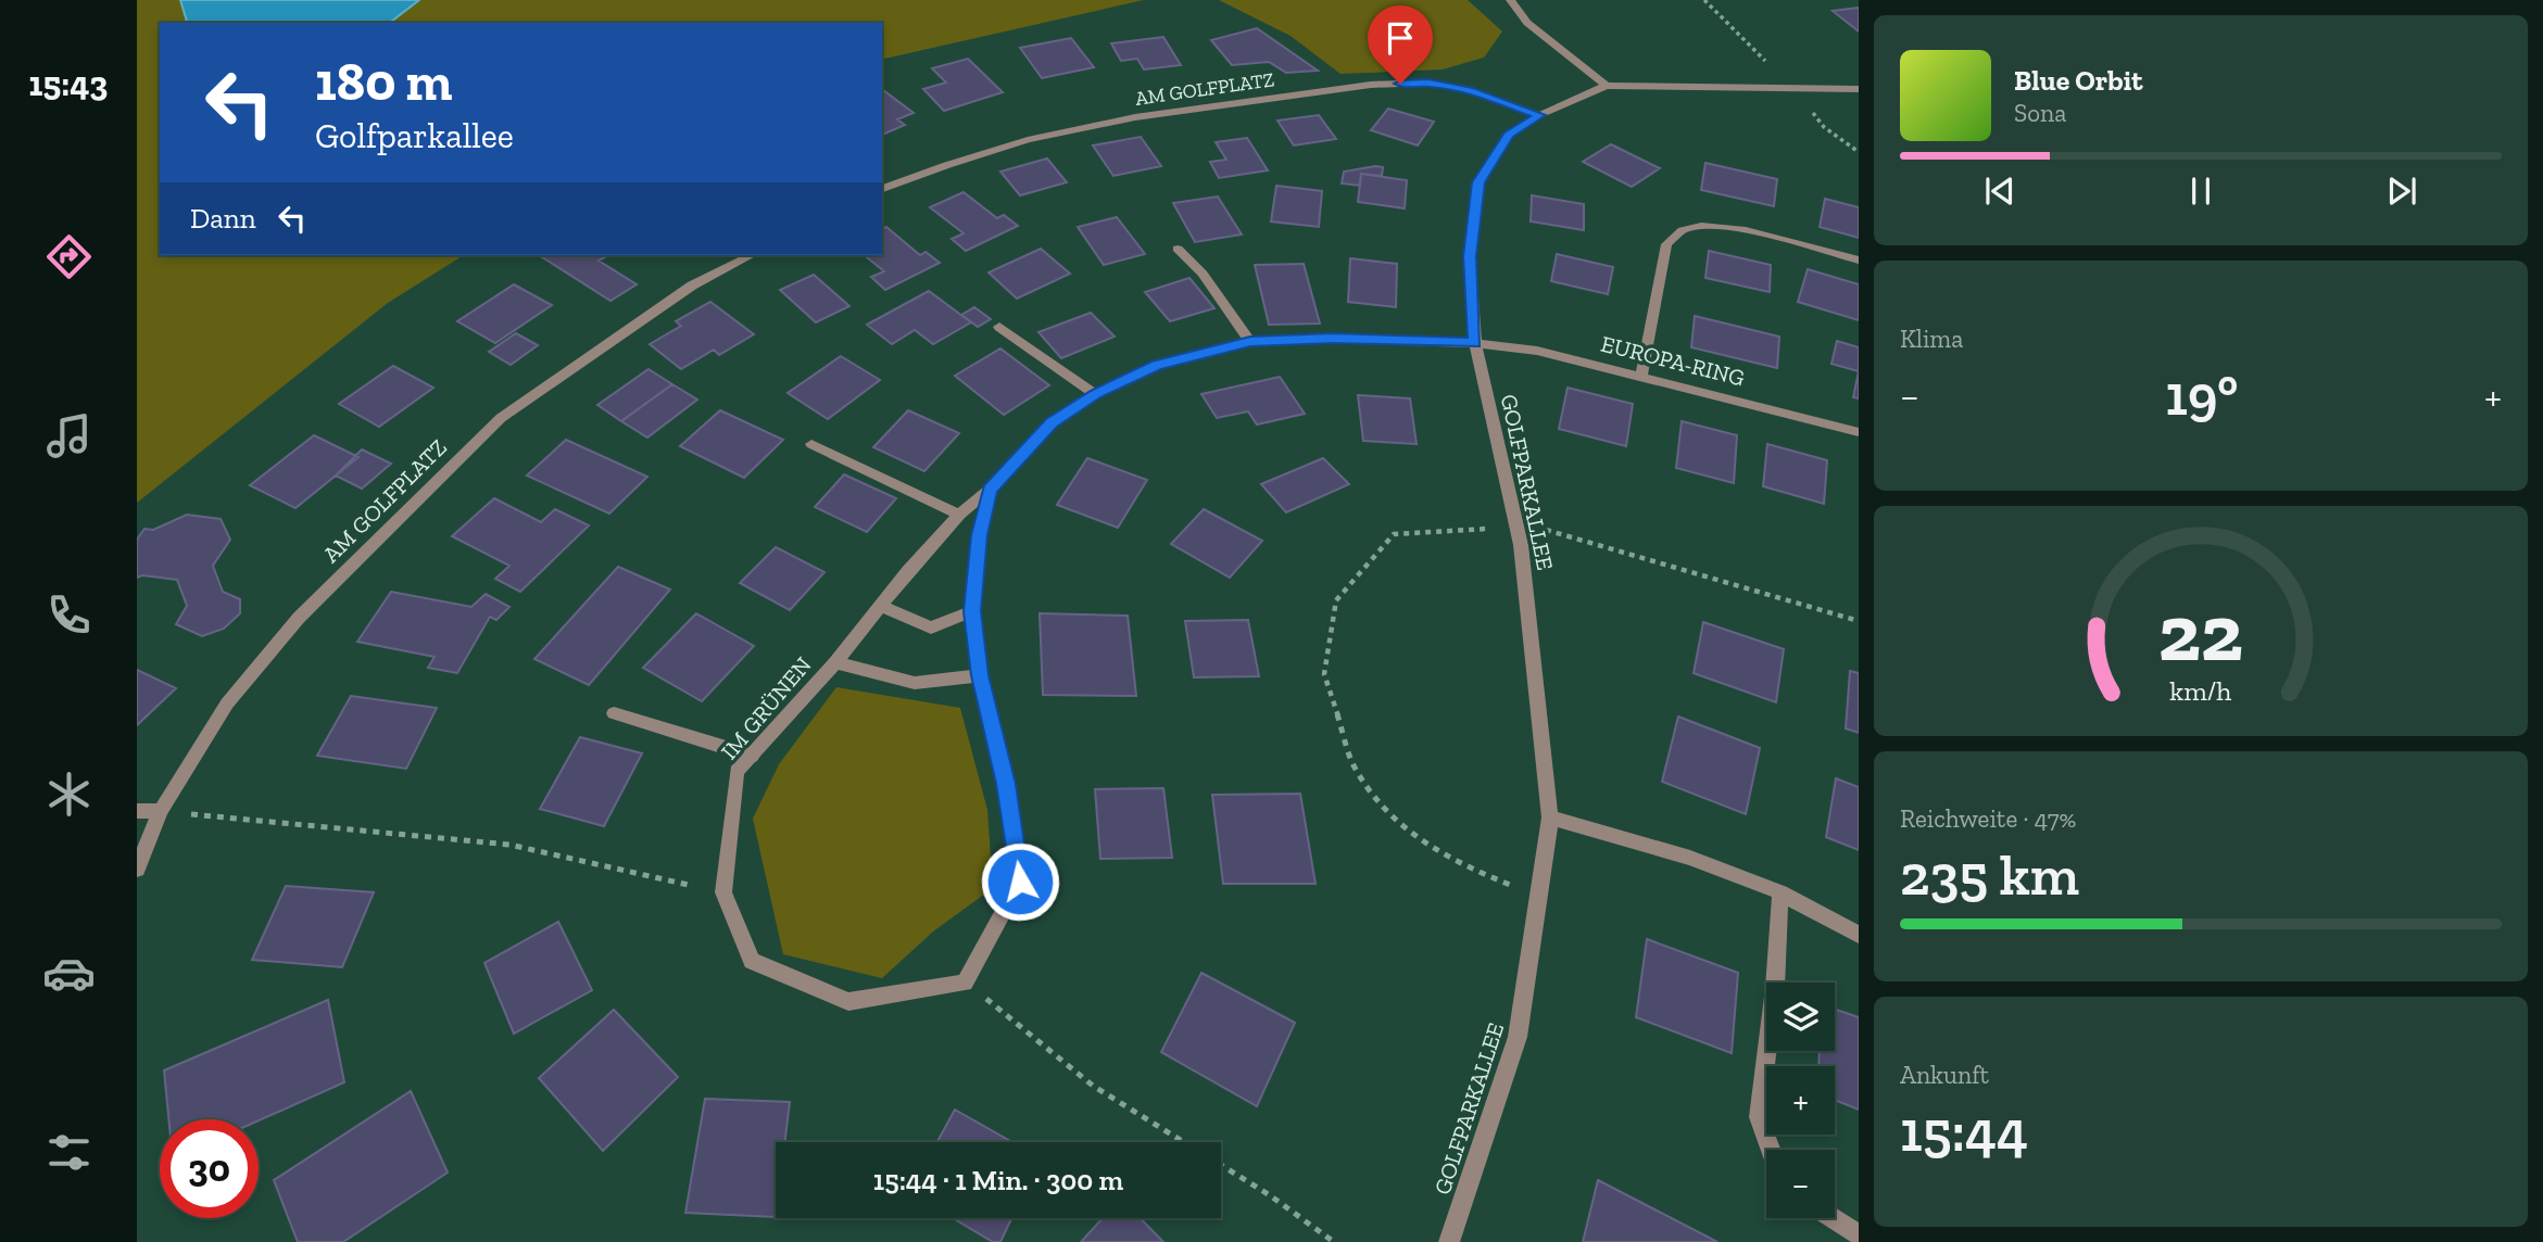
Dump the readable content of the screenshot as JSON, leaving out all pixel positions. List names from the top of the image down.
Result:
{
  "streets": {
    "street": [
      "AM GOLFPLATZ",
      "EUROPA-RING",
      "GOLFPARKALLEE",
      "IM GRÜNEN"
    ]
  },
  "crossings": [
    ["AM GOLFPLATZ", "GOLFPARKALLEE"],
    ["EUROPA-RING", "GOLFPARKALLEE"],
    ["EUROPA-RING", "IM GRÜNEN"],
    ["GOLFPARKALLEE", "IM GRÜNEN"]
  ],
  "page": {
    "tabs": "15:43",
    "turn": ["180 m", "Golfparkallee"],
    "song": ["Blue Orbit", "Sona"],
    "then": "Dann",
    "tile": [
      "Klima",
      ["Reichweite · 47%", "235 km"],
      ["Ankunft", "15:44"]
    ],
    "heat": ["−", "19°", "+"],
    "map_buttons": ["+", "−"],
    "limit": "30",
    "trip": "15:44 · 1 Min. · 300 m",
    "gauge": ["22", "km/h"]
  }
}
